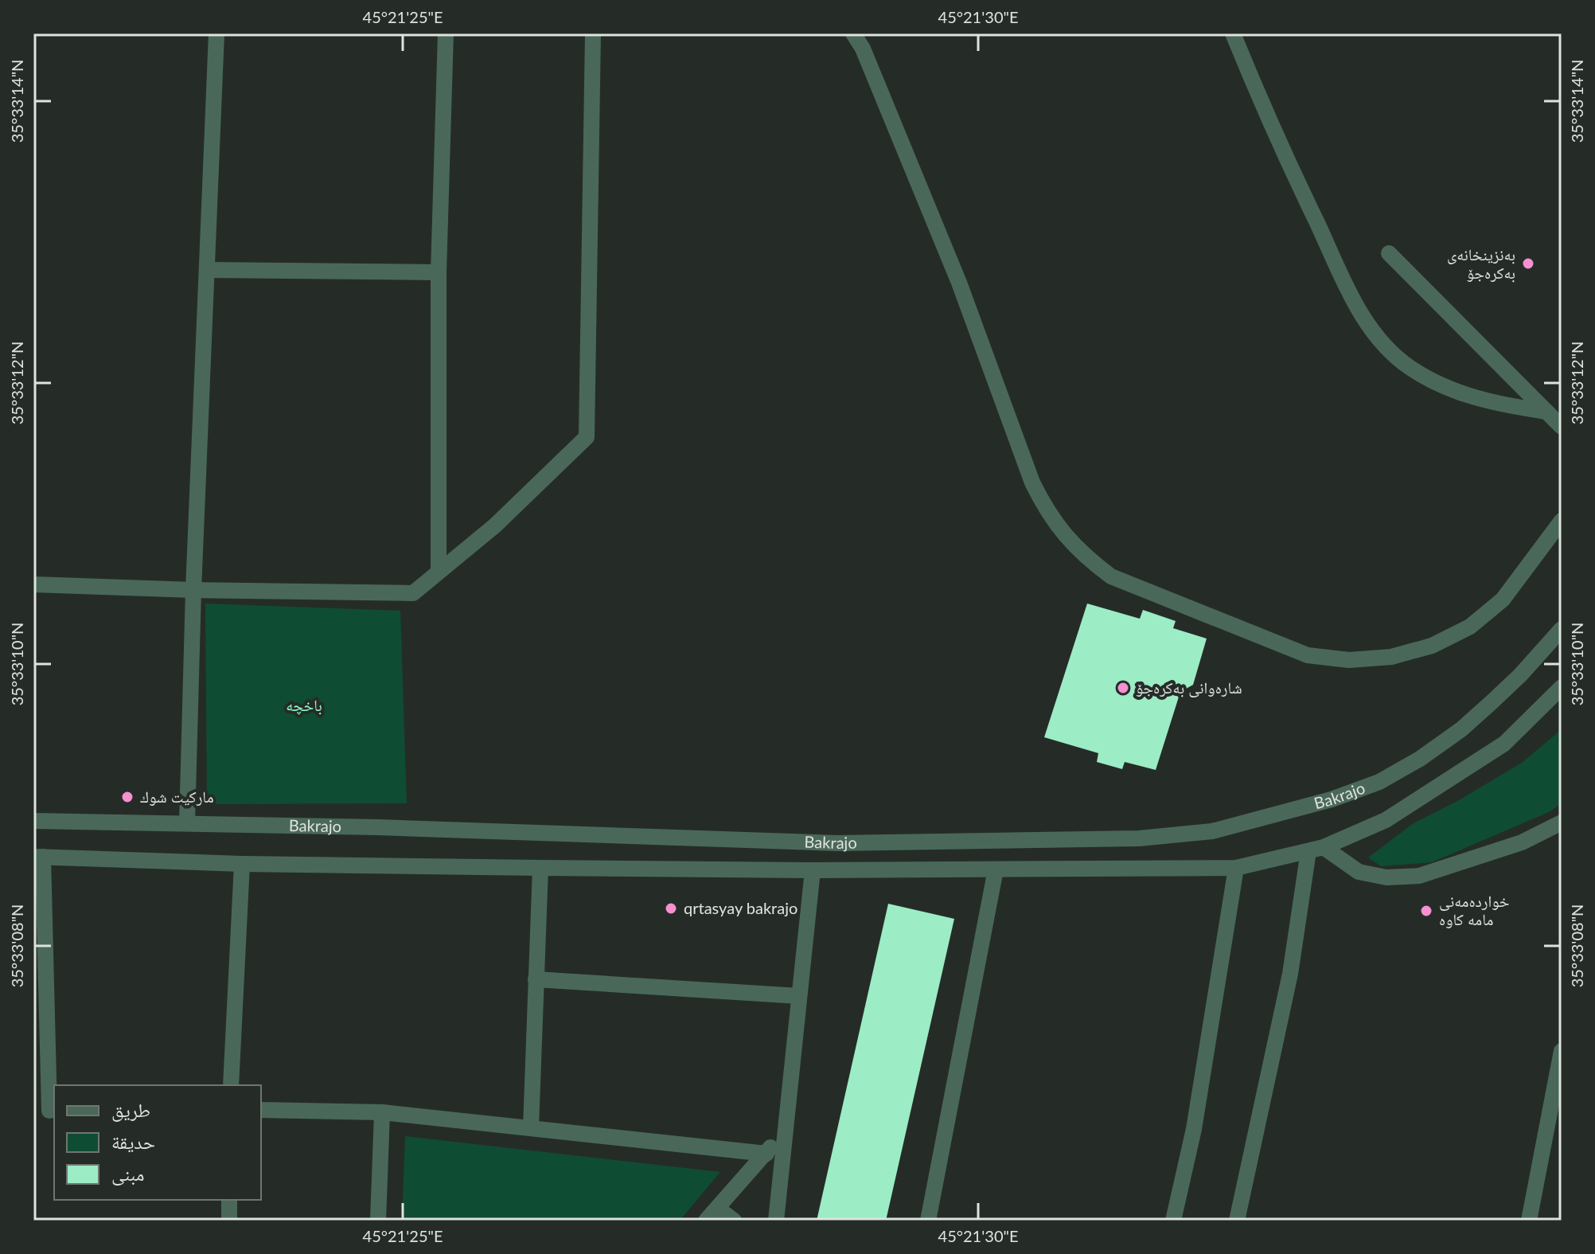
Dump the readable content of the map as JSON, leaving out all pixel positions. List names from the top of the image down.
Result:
{
  "streets": {
    "street": ["Bakrajo"]
  },
  "parks": ["باخچە"],
  "places": [
    "بەنزینخانەی بەکرەجۆ",
    "شارەوانی بەکرەجۆ",
    "ماركيت شوك",
    "qrtasyay bakrajo",
    "خواردەمەنی مامە کاوە"
  ],
  "legend": ["طريق", "حديقة", "مبنى"],
  "coordinates": [
    "45°21'25\"E",
    "45°21'30\"E",
    "35°33'14\"N",
    "35°33'12\"N",
    "35°33'10\"N",
    "35°33'08\"N"
  ]
}
